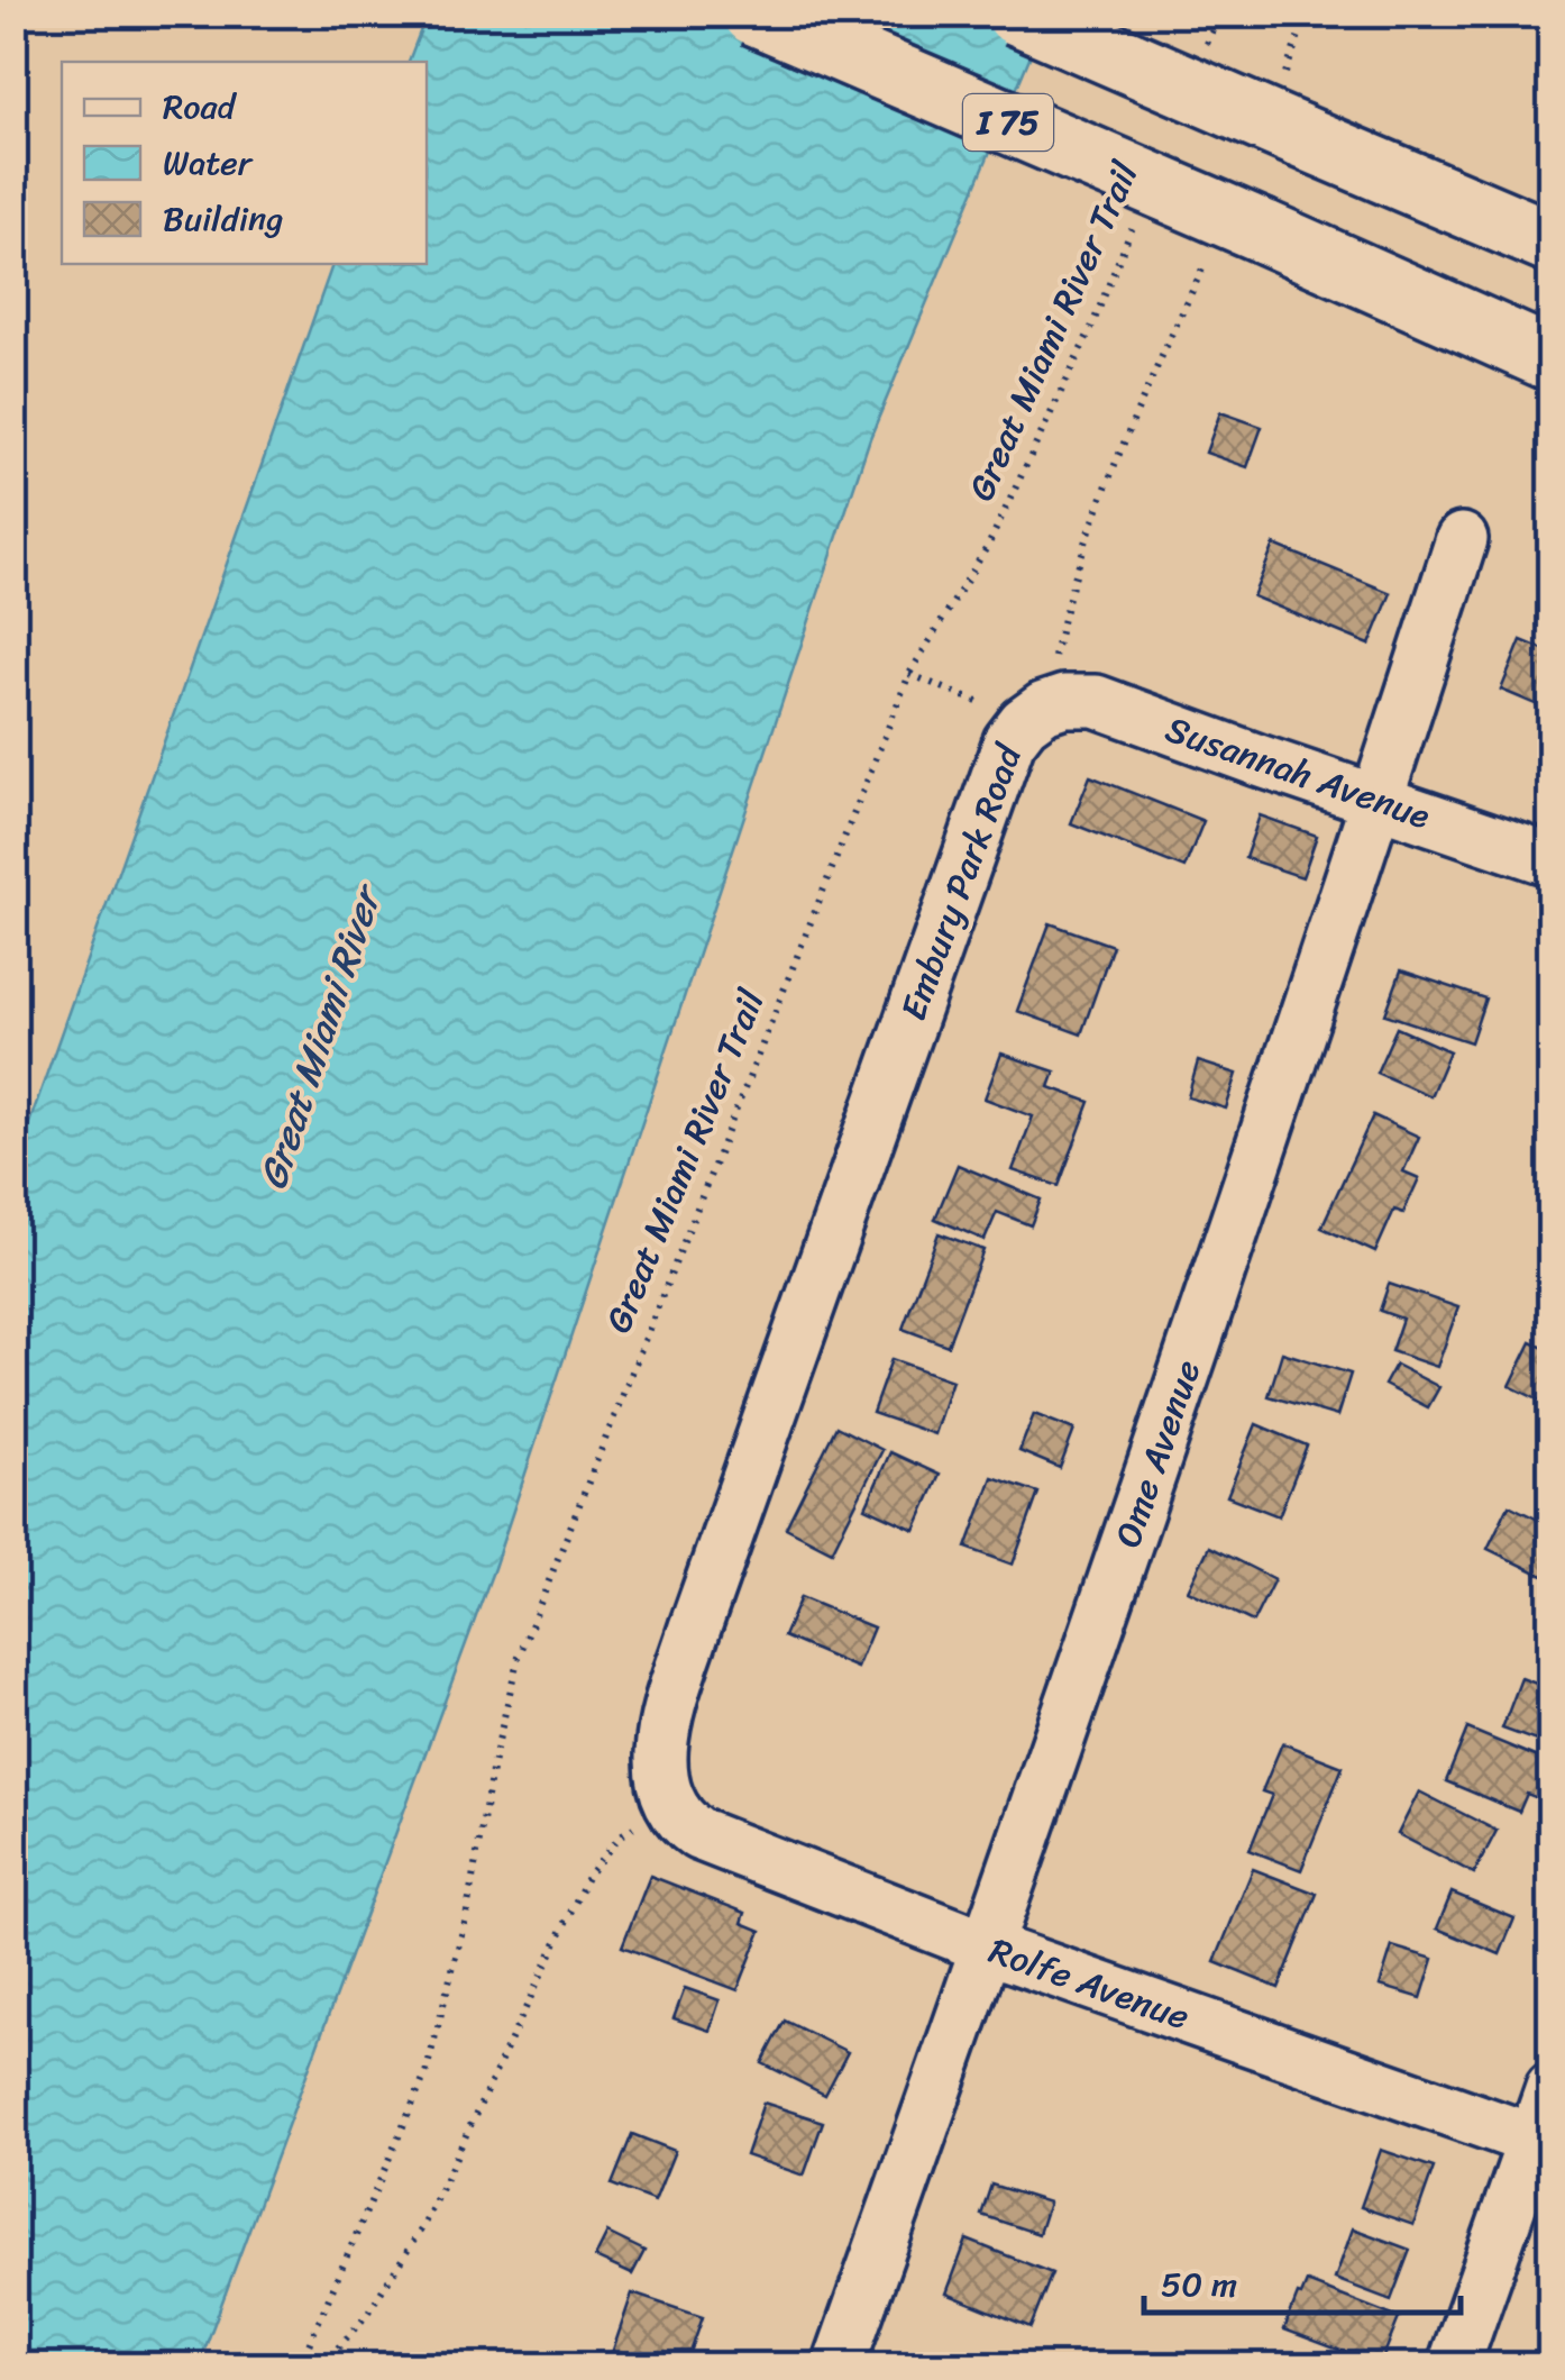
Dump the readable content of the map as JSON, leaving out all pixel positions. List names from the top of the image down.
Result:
{
  "streets": {
    "highway": ["I 75"],
    "street": [
      "Susannah Avenue",
      "Embury Park Road",
      "Ome Avenue",
      "Rolfe Avenue"
    ],
    "path": ["Great Miami River Trail"]
  },
  "crossings": [
    ["I 75", "Embury Park Road"],
    ["Susannah Avenue", "Embury Park Road"],
    ["Susannah Avenue", "Ome Avenue"],
    ["Embury Park Road", "Rolfe Avenue"],
    ["Ome Avenue", "Rolfe Avenue"]
  ],
  "water": ["Great Miami River"],
  "legend": ["Road", "Water", "Building"],
  "scale_bar": "50 m"
}
